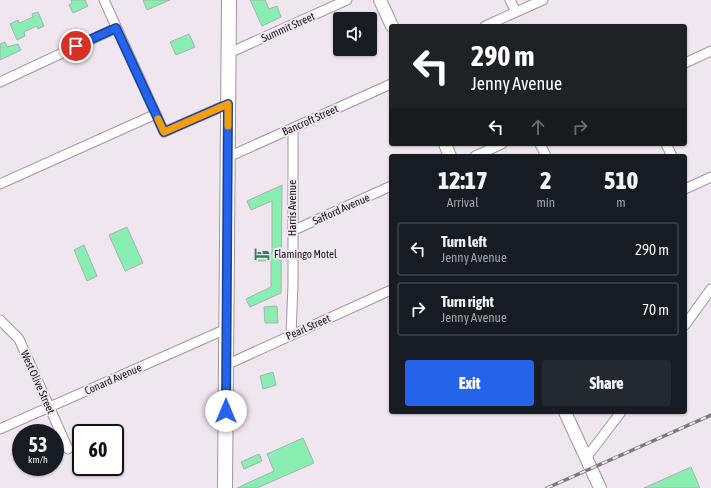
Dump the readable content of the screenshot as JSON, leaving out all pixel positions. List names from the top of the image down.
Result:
{
  "streets": {
    "street": [
      "Summit Street",
      "Bancroft Street",
      "Harris Avenue",
      "Safford Avenue",
      "Pearl Street",
      "Conard Avenue",
      "West Olive Street"
    ]
  },
  "crossings": [
    ["Bancroft Street", "Harris Avenue"],
    ["Harris Avenue", "Safford Avenue"],
    ["Harris Avenue", "Pearl Street"],
    ["Conard Avenue", "West Olive Street"]
  ],
  "places": {
    "hotel": ["Flamingo Motel"]
  },
  "page": {
    "turn": ["290 m", "Jenny Avenue"],
    "eta": [
      "12:17",
      "Arrival",
      "2",
      "min",
      "510",
      "m"
    ],
    "list": [
      {
        "name": "Turn left",
        "note": "Jenny Avenue",
        "value": "290 m"
      },
      {
        "name": "Turn right",
        "note": "Jenny Avenue",
        "value": "70 m"
      }
    ],
    "buttons": ["Exit", "Share"],
    "speed": "53 km/h",
    "limit": "60"
  }
}
